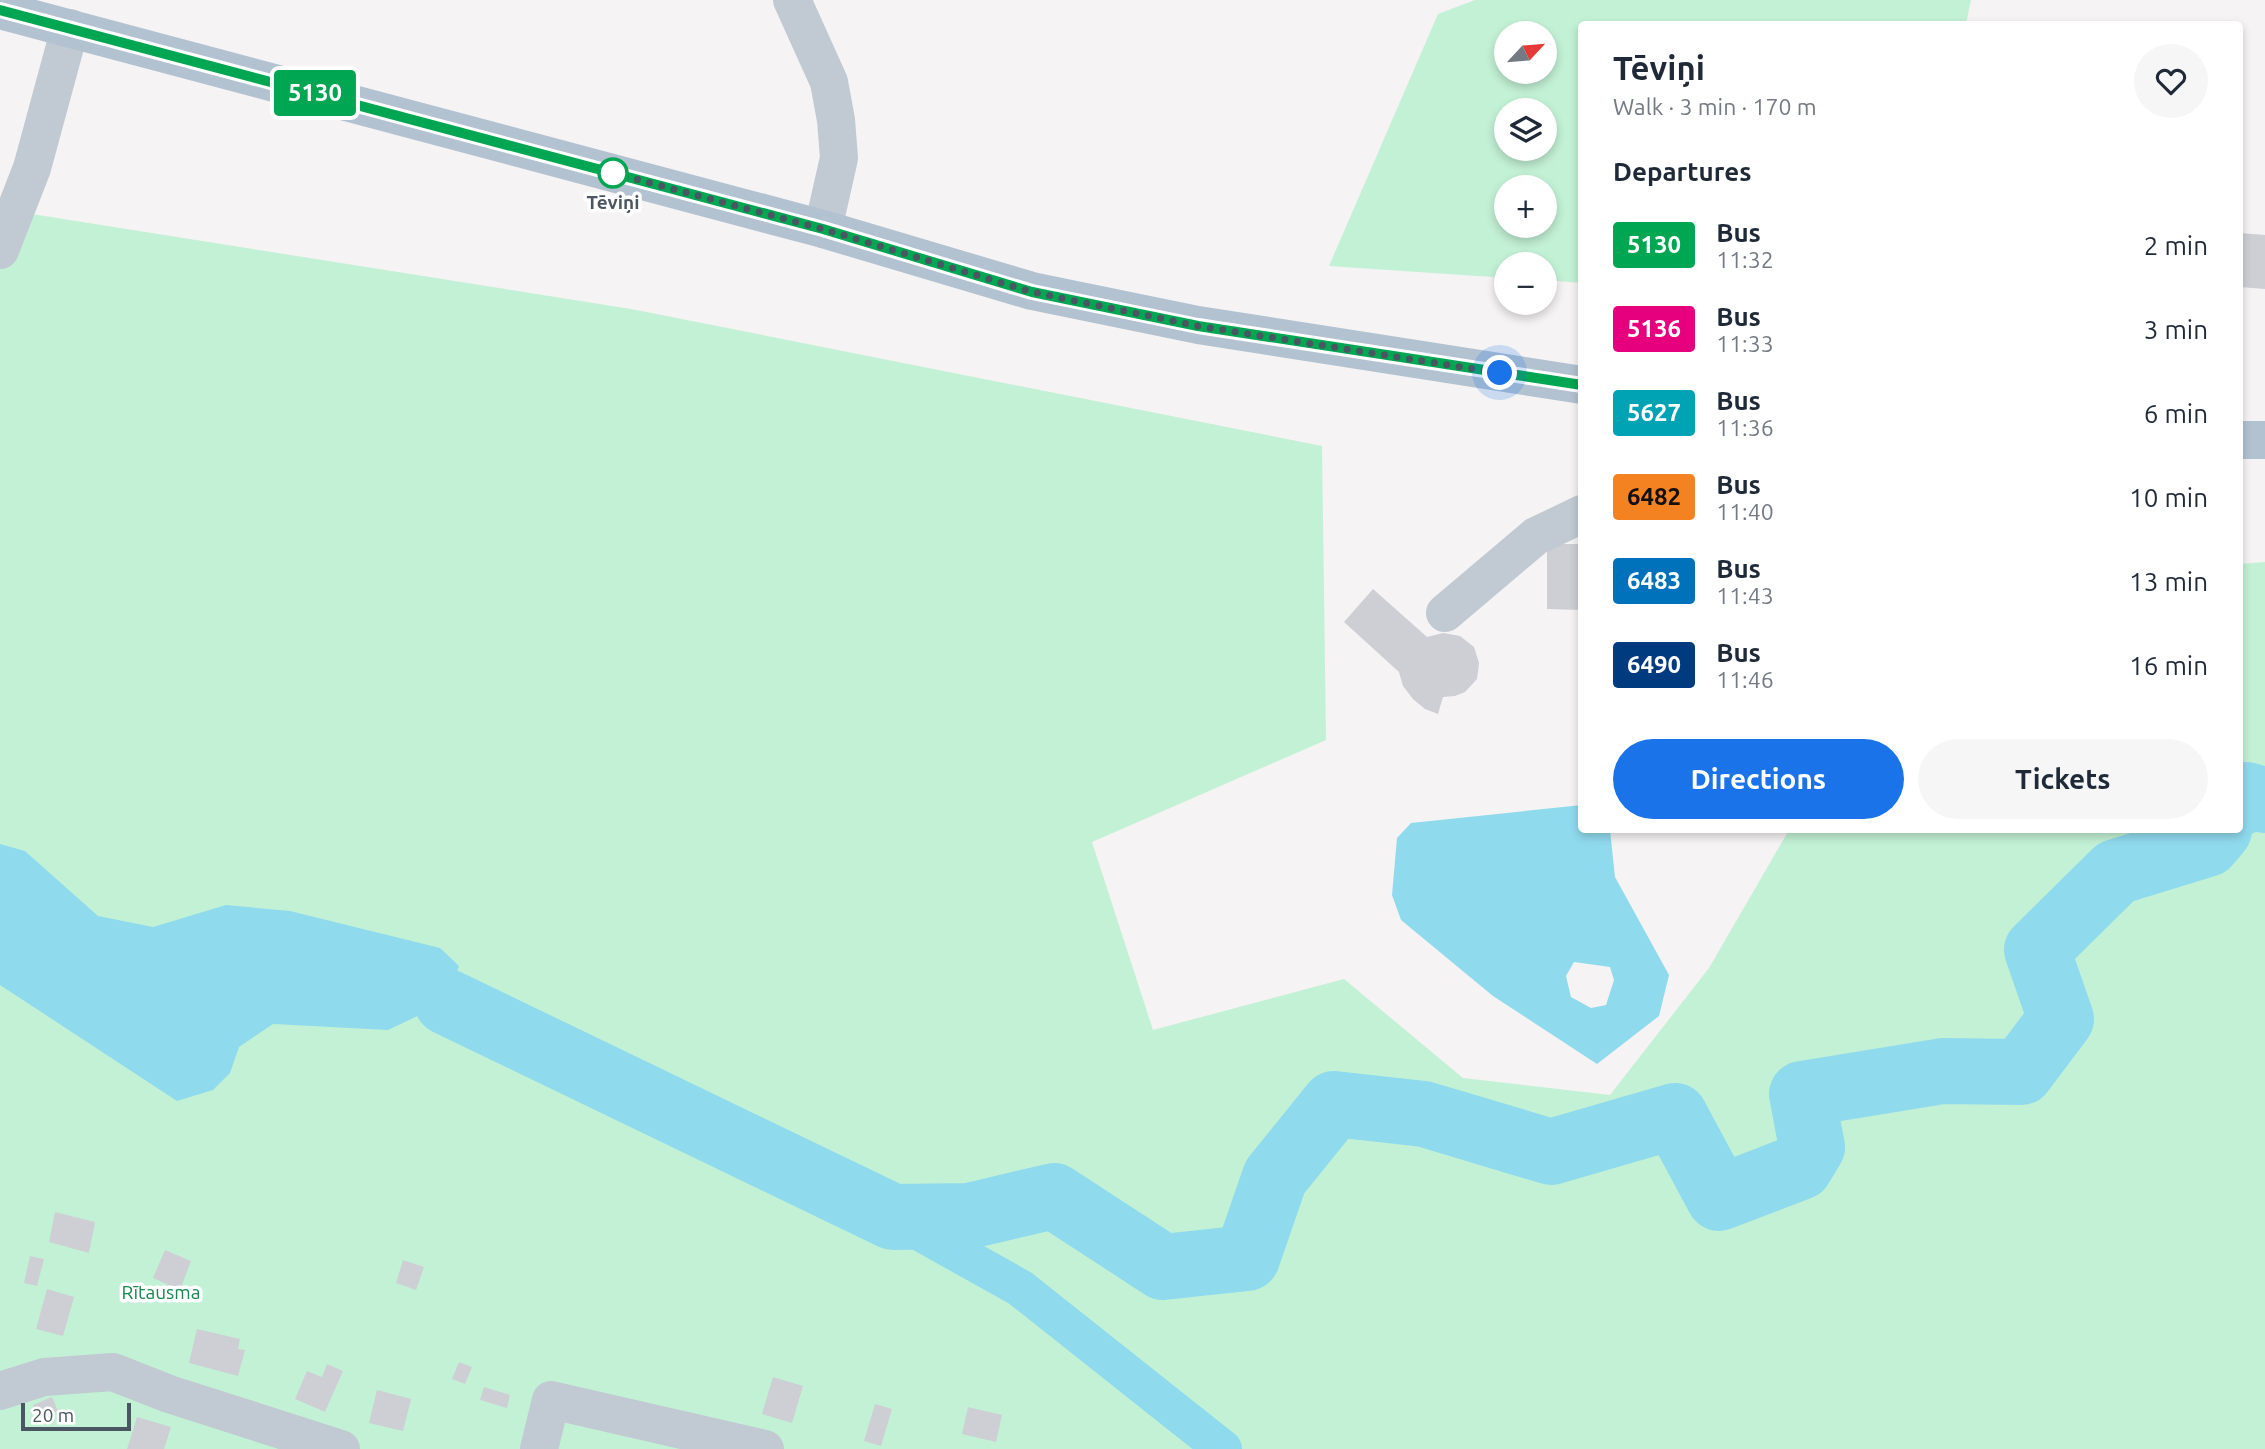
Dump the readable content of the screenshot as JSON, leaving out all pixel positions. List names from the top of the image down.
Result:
{
  "parks": ["Rītausma"],
  "places": ["Tēviņi"],
  "lines": ["bus line 5130"],
  "scale_bar": "20 m",
  "north": "top right",
  "page": {
    "on_map": "5130",
    "map_buttons": ["+", "−"],
    "heading": [
      ["Tēviņi", "Walk · 3 min · 170 m"],
      "Departures"
    ],
    "list": [
      {
        "mark": "5130",
        "name": "Bus",
        "note": "11:32",
        "value": "2 min"
      },
      {
        "mark": "5136",
        "name": "Bus",
        "note": "11:33",
        "value": "3 min"
      },
      {
        "mark": "5627",
        "name": "Bus",
        "note": "11:36",
        "value": "6 min"
      },
      {
        "mark": "6482",
        "name": "Bus",
        "note": "11:40",
        "value": "10 min"
      },
      {
        "mark": "6483",
        "name": "Bus",
        "note": "11:43",
        "value": "13 min"
      },
      {
        "mark": "6490",
        "name": "Bus",
        "note": "11:46",
        "value": "16 min"
      }
    ],
    "buttons": ["Directions", "Tickets"],
    "scale": "20 m"
  }
}
